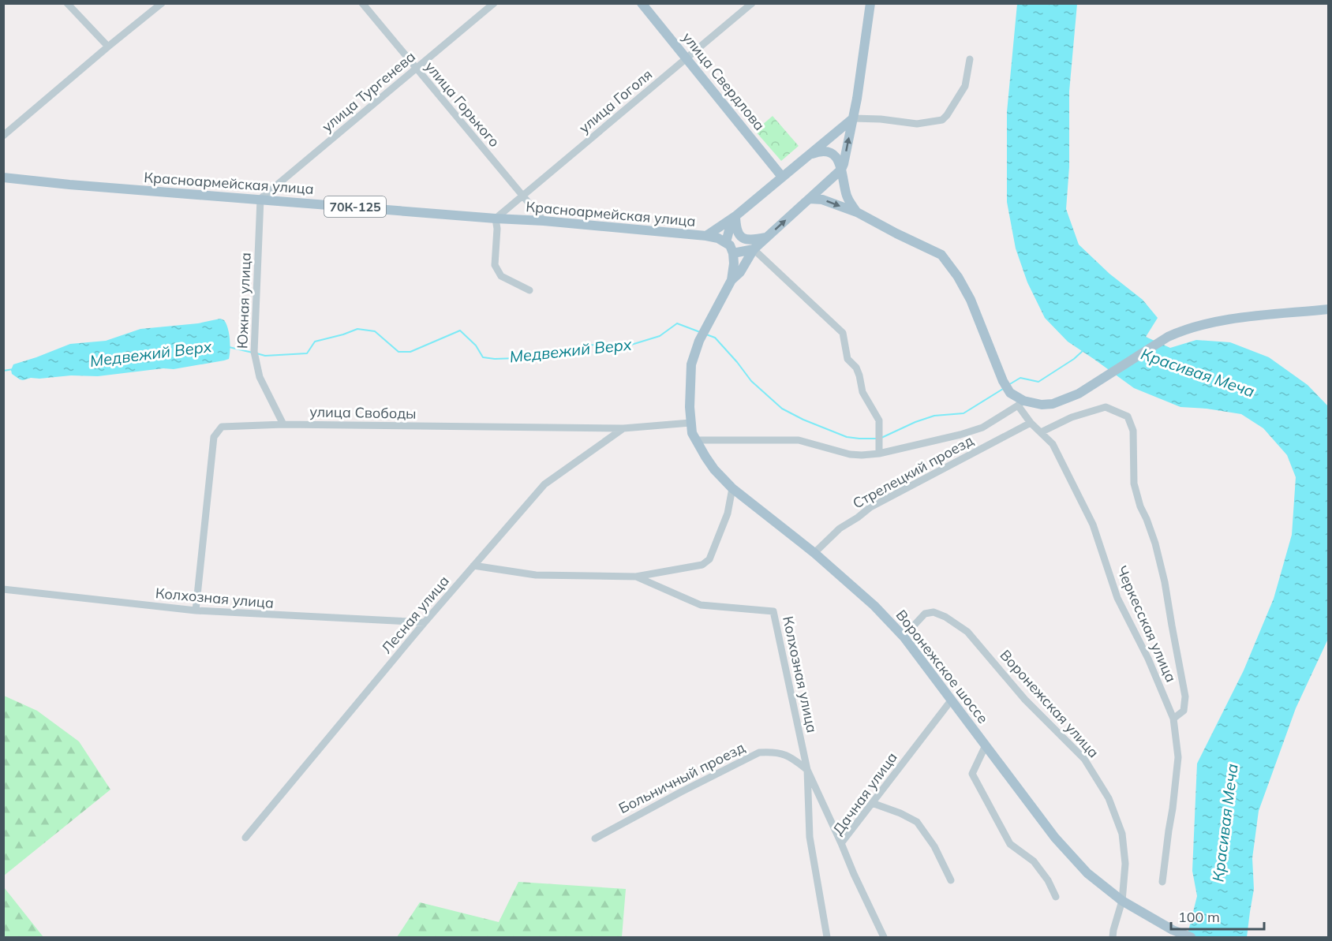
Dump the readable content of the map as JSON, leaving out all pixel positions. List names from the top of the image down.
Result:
{
  "streets": {
    "main road": [
      "улица Свердлова",
      "Красноармейская улица",
      "70К-125",
      "Воронежское шоссе"
    ],
    "street": [
      "улица Тургенева",
      "улица Гоголя",
      "улица Горького",
      "Южная улица",
      "улица Свободы",
      "Стрелецкий проезд",
      "Колхозная улица",
      "Лесная улица",
      "Черкесская улица",
      "Воронежская улица",
      "Больничный проезд",
      "Дачная улица"
    ]
  },
  "crossings": [
    ["улица Свердлова", "улица Гоголя"],
    ["улица Тургенева", "улица Горького"],
    ["улица Тургенева", "Красноармейская улица"],
    ["улица Тургенева", "Южная улица"],
    ["улица Гоголя", "улица Горького"],
    ["улица Гоголя", "Красноармейская улица"],
    ["улица Горького", "Красноармейская улица"],
    ["Красноармейская улица", "Южная улица"],
    ["Южная улица", "улица Свободы"],
    ["улица Свободы", "Колхозная улица"],
    ["улица Свободы", "Лесная улица"],
    ["улица Свободы", "Воронежское шоссе"],
    ["Стрелецкий проезд", "Черкесская улица"],
    ["Стрелецкий проезд", "Воронежское шоссе"],
    ["Колхозная улица", "Лесная улица"],
    ["Колхозная улица", "Больничный проезд"],
    ["Колхозная улица", "Дачная улица"],
    ["Воронежское шоссе", "Воронежская улица"],
    ["Воронежское шоссе", "Дачная улица"]
  ],
  "water": ["Медвежий Верх", "Красивая Меча"],
  "scale_bar": "100 m"
}
